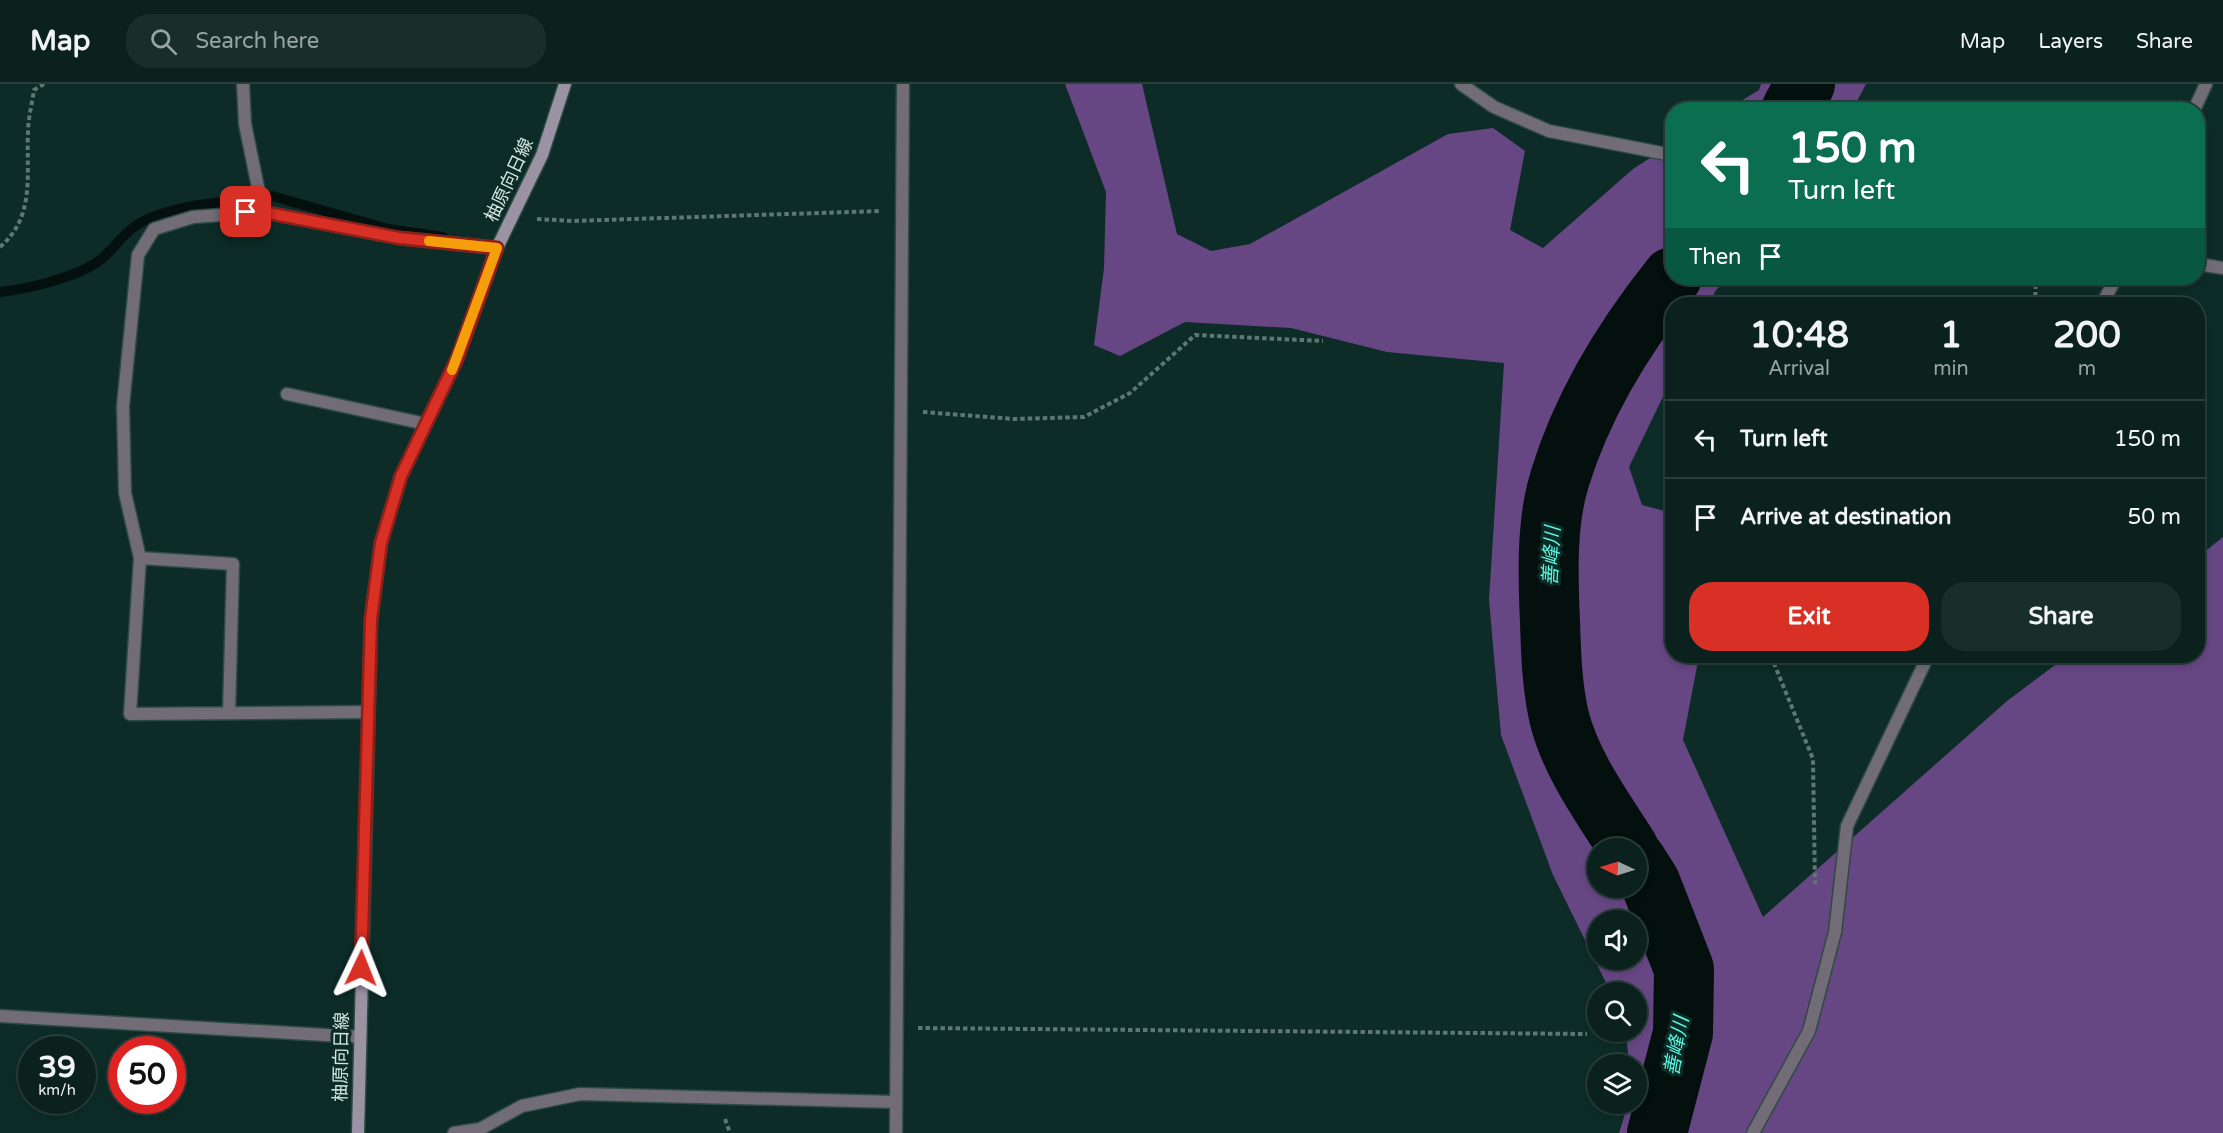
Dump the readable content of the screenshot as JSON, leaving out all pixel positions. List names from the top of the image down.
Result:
{
  "streets": {
    "main road": ["柚原向日線"]
  },
  "water": ["善峰川"],
  "north": "left",
  "page": {
    "header": "Map",
    "search": "Search here",
    "nav": ["Map", "Layers", "Share"],
    "turn": ["150 m", "Turn left"],
    "then": "Then",
    "eta": [
      "10:48",
      "Arrival",
      "1",
      "min",
      "200",
      "m"
    ],
    "list": [
      {
        "name": "Turn left",
        "value": "150 m"
      },
      {
        "name": "Arrive at destination",
        "value": "50 m"
      }
    ],
    "buttons": ["Exit", "Share"],
    "speed": "39 km/h",
    "limit": "50"
  }
}
